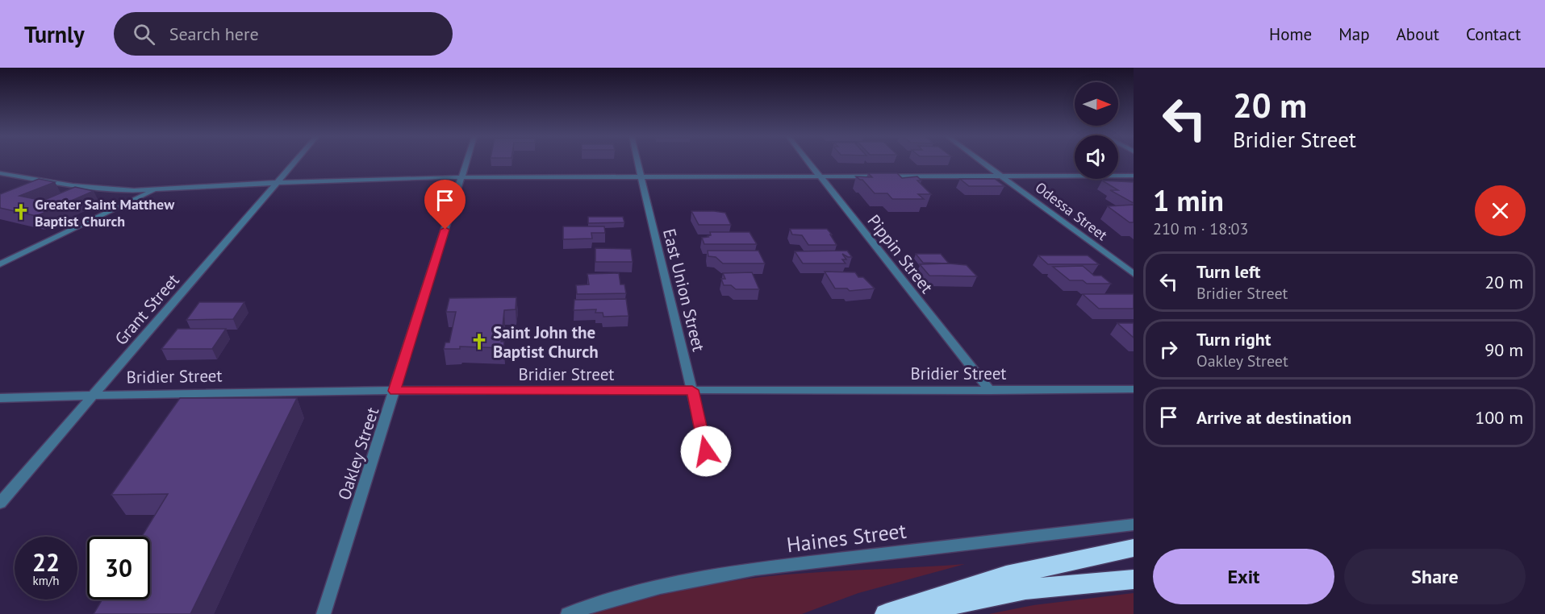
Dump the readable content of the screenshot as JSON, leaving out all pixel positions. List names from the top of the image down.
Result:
{
  "streets": {
    "street": [
      "Odessa Street",
      "Pippin Street",
      "East Union Street",
      "Grant Street",
      "Bridier Street",
      "Oakley Street",
      "Haines Street"
    ]
  },
  "crossings": [
    ["Pippin Street", "Bridier Street"],
    ["East Union Street", "Bridier Street"],
    ["Grant Street", "Bridier Street"],
    ["Bridier Street", "Oakley Street"]
  ],
  "places": {
    "church": ["Greater Saint Matthew Baptist Church", "Saint John the Baptist Church"]
  },
  "north": "right",
  "page": {
    "header": "Turnly",
    "search": "Search here",
    "nav": [
      "Home",
      "Map",
      "About",
      "Contact"
    ],
    "turn": ["20 m", "Bridier Street"],
    "heading": ["1 min", "210 m · 18:03"],
    "list": [
      {
        "name": "Turn left",
        "note": "Bridier Street",
        "value": "20 m"
      },
      {
        "name": "Turn right",
        "note": "Oakley Street",
        "value": "90 m"
      },
      {
        "name": "Arrive at destination",
        "value": "100 m"
      }
    ],
    "speed": "22 km/h",
    "limit": "30",
    "buttons": ["Exit", "Share"]
  }
}
